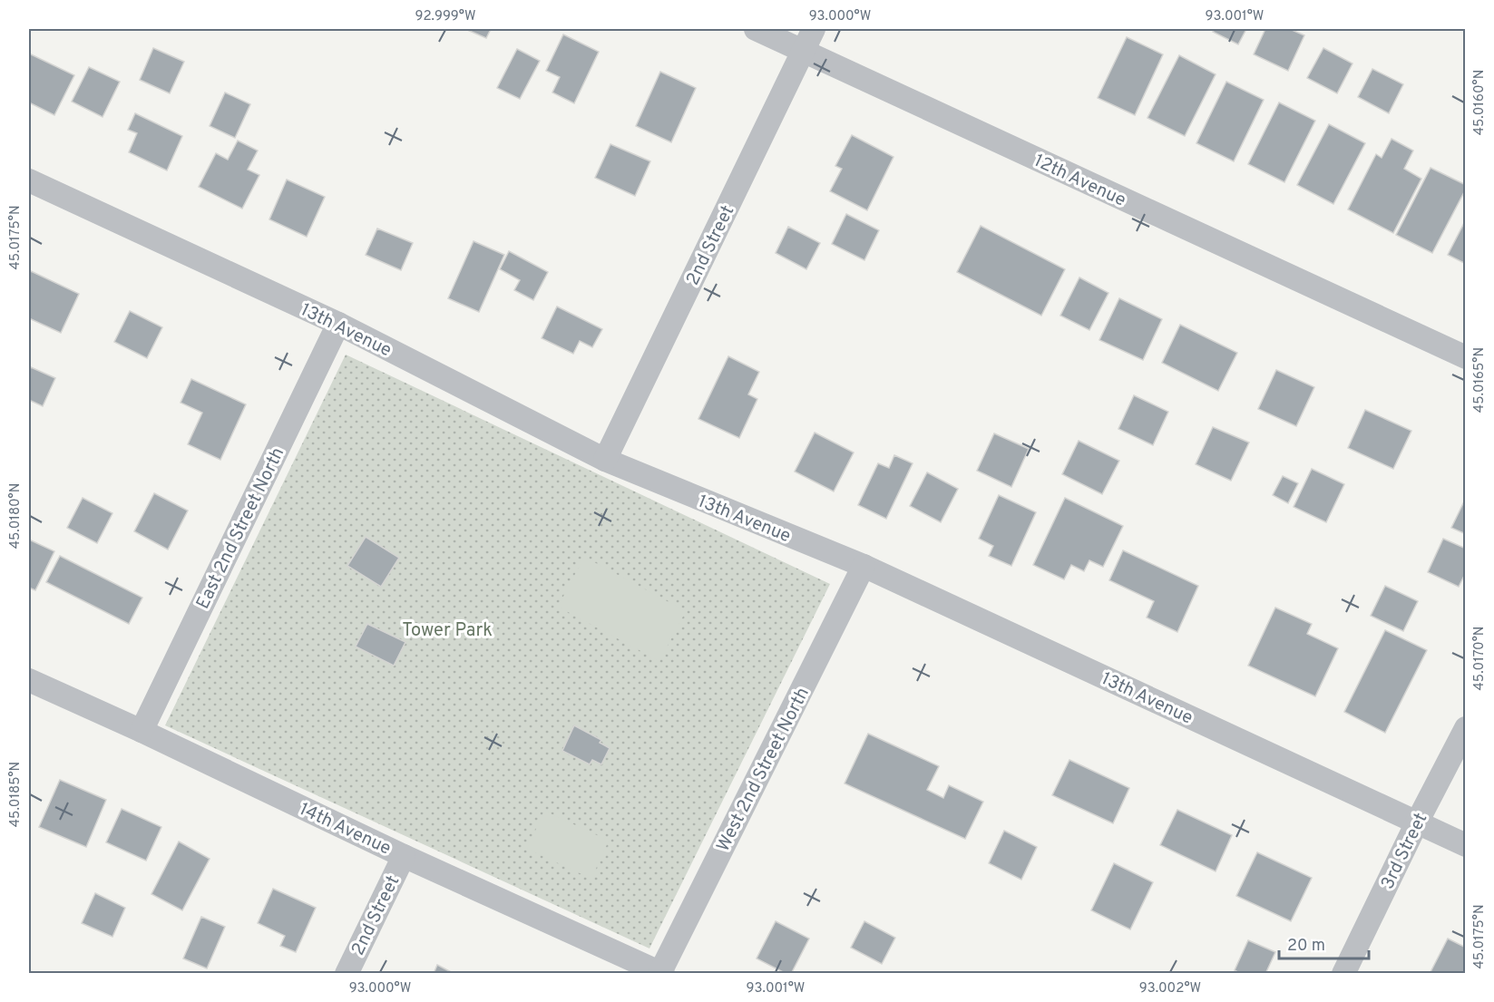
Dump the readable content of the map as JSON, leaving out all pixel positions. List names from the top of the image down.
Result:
{
  "streets": {
    "street": [
      "12th Avenue",
      "2nd Street",
      "13th Avenue",
      "East 2nd Street North",
      "West 2nd Street North",
      "14th Avenue",
      "3rd Street"
    ]
  },
  "crossings": [
    ["12th Avenue", "2nd Street"],
    ["2nd Street", "13th Avenue"],
    ["2nd Street", "14th Avenue"],
    ["13th Avenue", "East 2nd Street North"],
    ["13th Avenue", "West 2nd Street North"],
    ["13th Avenue", "3rd Street"],
    ["East 2nd Street North", "14th Avenue"],
    ["West 2nd Street North", "14th Avenue"]
  ],
  "parks": ["Tower Park"],
  "scale_bar": "20 m",
  "coordinates": [
    "92.999°W",
    "93.000°W",
    "93.001°W",
    "45.0160°N",
    "45.0175°N",
    "45.0165°N",
    "45.0180°N",
    "45.0170°N",
    "45.0185°N",
    "93.002°W"
  ]
}
